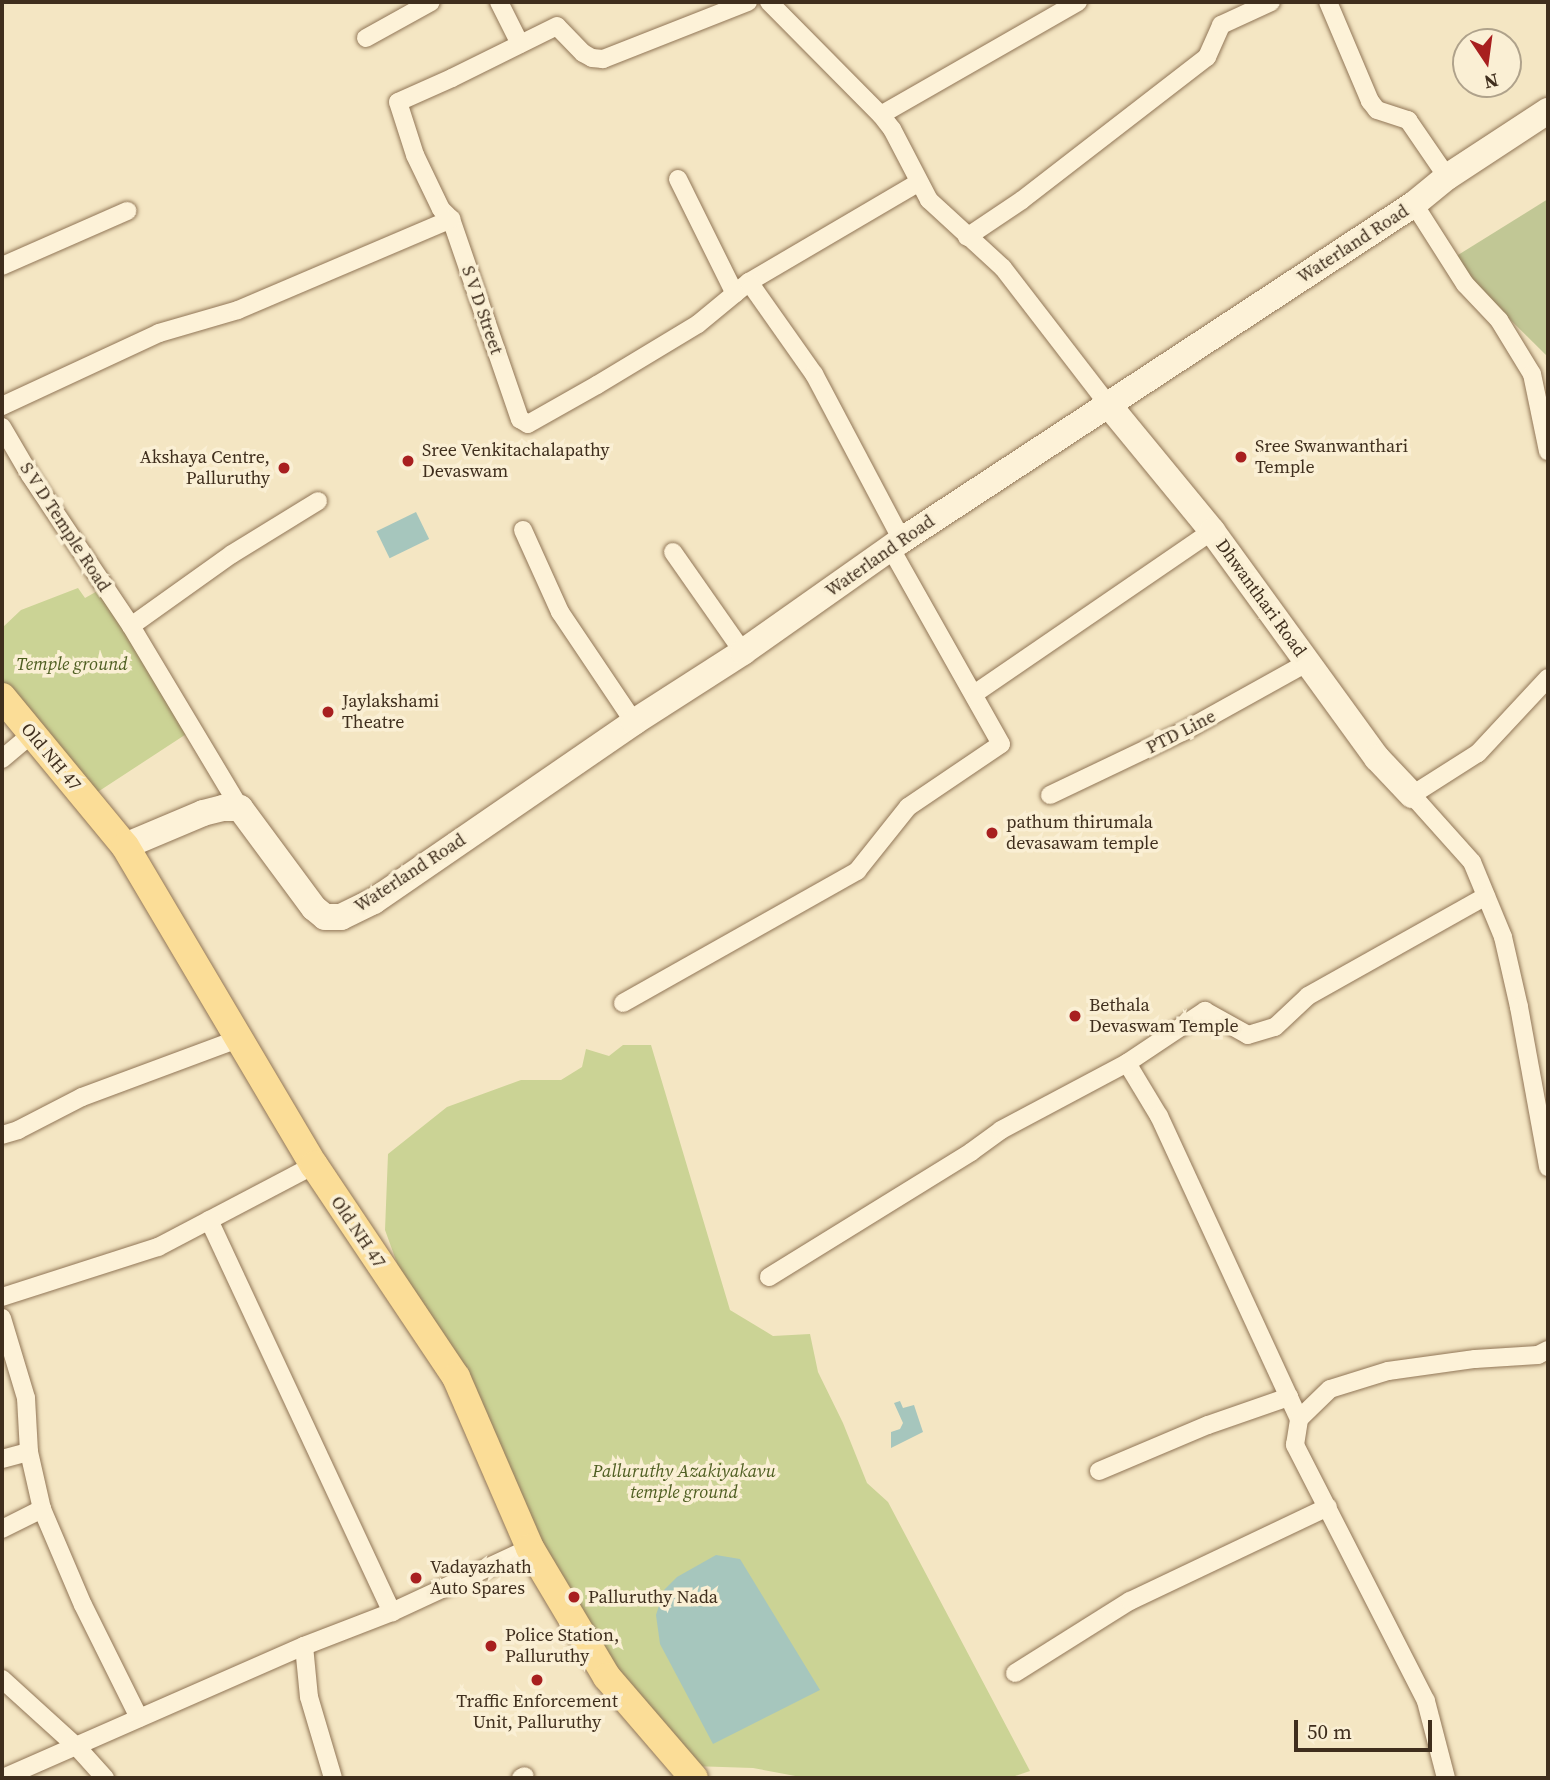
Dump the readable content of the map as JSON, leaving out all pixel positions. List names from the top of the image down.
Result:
{
  "streets": {
    "main road": ["Waterland Road", "Dhwanthari Road", "Old NH 47"],
    "street": ["S V D Street", "S V D Temple Road", "PTD Line"]
  },
  "crossings": [
    ["Waterland Road", "S V D Temple Road"],
    ["Waterland Road", "Dhwanthari Road"],
    ["Dhwanthari Road", "PTD Line"]
  ],
  "parks": ["Temple ground", "Palluruthy Azakiyakavu temple ground"],
  "places": [
    "Sree Swanwanthari Temple",
    "Sree Venkitachalapathy Devaswam",
    "Akshaya Centre, Palluruthy",
    "Jaylakshami Theatre",
    "pathum thirumala devasawam temple",
    "Bethala Devaswam Temple",
    "Vadayazhath Auto Spares",
    "Palluruthy Nada",
    "Police Station, Palluruthy",
    "Traffic Enforcement Unit, Palluruthy"
  ],
  "scale_bar": "50 m",
  "north": "bottom"
}
